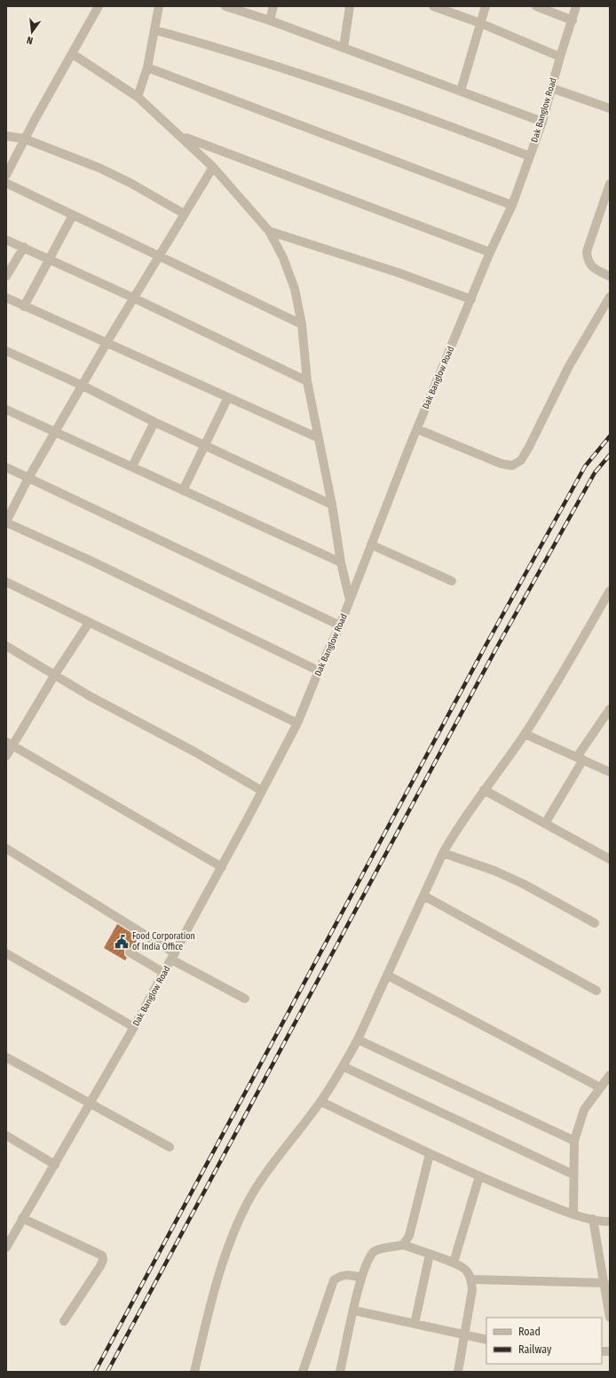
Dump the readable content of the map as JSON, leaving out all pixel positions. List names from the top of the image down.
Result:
{
  "streets": {
    "street": ["Dak Banglow Road"]
  },
  "places": {
    "public building": ["Food Corporation of India Office"]
  },
  "legend": ["Road", "Railway"],
  "north": "bottom"
}
